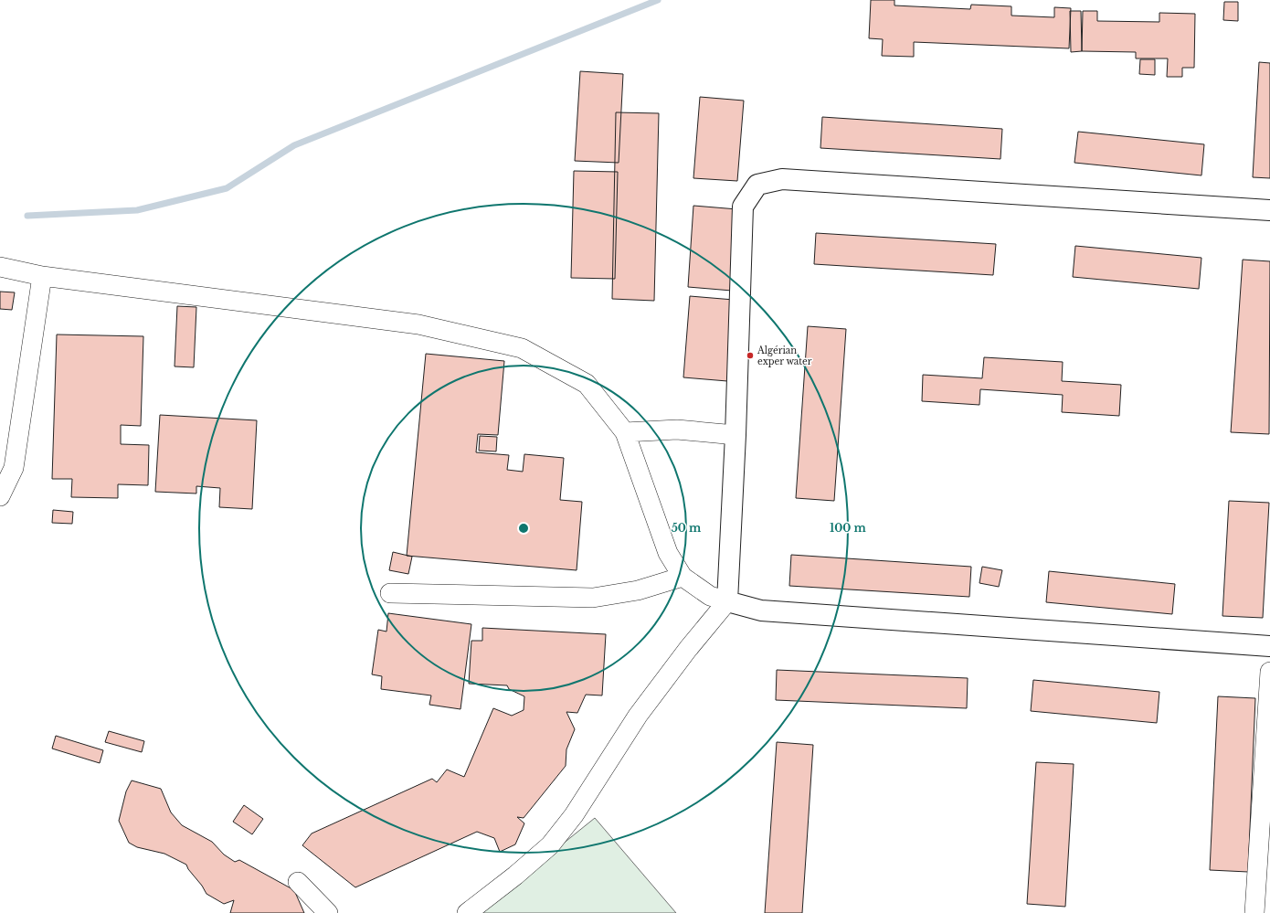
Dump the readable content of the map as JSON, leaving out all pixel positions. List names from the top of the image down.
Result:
{
  "places": ["Algérian exper water"],
  "rings": ["50 m", "100 m"]
}
